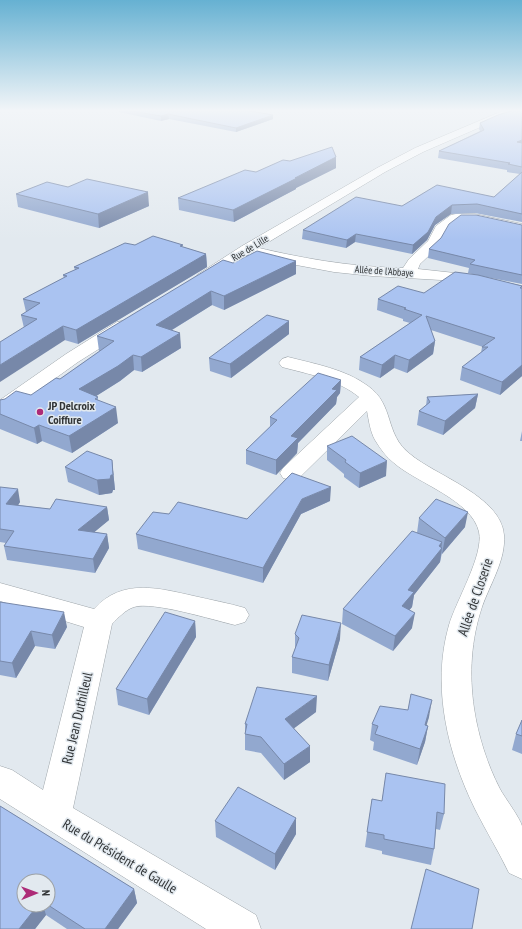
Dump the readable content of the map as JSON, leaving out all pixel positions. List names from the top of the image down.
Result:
{
  "streets": {
    "street": [
      "Rue de Lille",
      "Allée de l'Abbaye",
      "Allée de Closerie",
      "Rue Jean Duthilleul",
      "Rue du Président de Gaulle"
    ]
  },
  "crossings": [
    ["Rue de Lille", "Allée de l'Abbaye"],
    ["Rue Jean Duthilleul", "Rue du Président de Gaulle"]
  ],
  "places": ["JP Delcroix Coiffure"],
  "north": "right"
}
